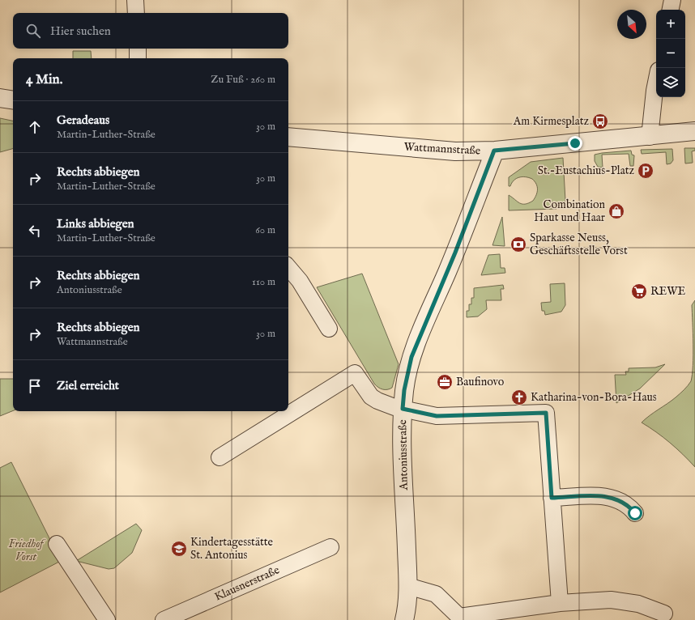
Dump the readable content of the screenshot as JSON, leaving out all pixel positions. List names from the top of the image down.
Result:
{
  "streets": {
    "street": ["Wattmannstraße", "Antoniusstraße", "Klausnerstraße"]
  },
  "crossings": [
    ["Wattmannstraße", "Antoniusstraße"]
  ],
  "parks": ["Friedhof Vorst"],
  "places": {
    "bus stop": ["Am Kirmesplatz"],
    "parking": ["St.-Eustachius-Platz"],
    "shop": ["Combination Haut und Haar"],
    "bank": ["Sparkasse Neuss, Geschäftsstelle Vorst"],
    "supermarket": ["REWE"],
    "office": ["Baufinovo"],
    "church": ["Katharina-von-Bora-Haus"],
    "school or university": ["Kindertagesstätte St. Antonius"]
  },
  "north": "bottom right",
  "page": {
    "map_buttons": ["+", "−"],
    "search": "Hier suchen",
    "heading": ["4 Min.", "Zu Fuß · 260 m"],
    "list": [
      ["Geradeaus", "Martin-Luther-Straße", "30 m"],
      ["Rechts abbiegen", "Martin-Luther-Straße", "30 m"],
      ["Links abbiegen", "Martin-Luther-Straße", "60 m"],
      ["Rechts abbiegen", "Antoniusstraße", "110 m"],
      ["Rechts abbiegen", "Wattmannstraße", "30 m"],
      "Ziel erreicht"
    ]
  }
}
